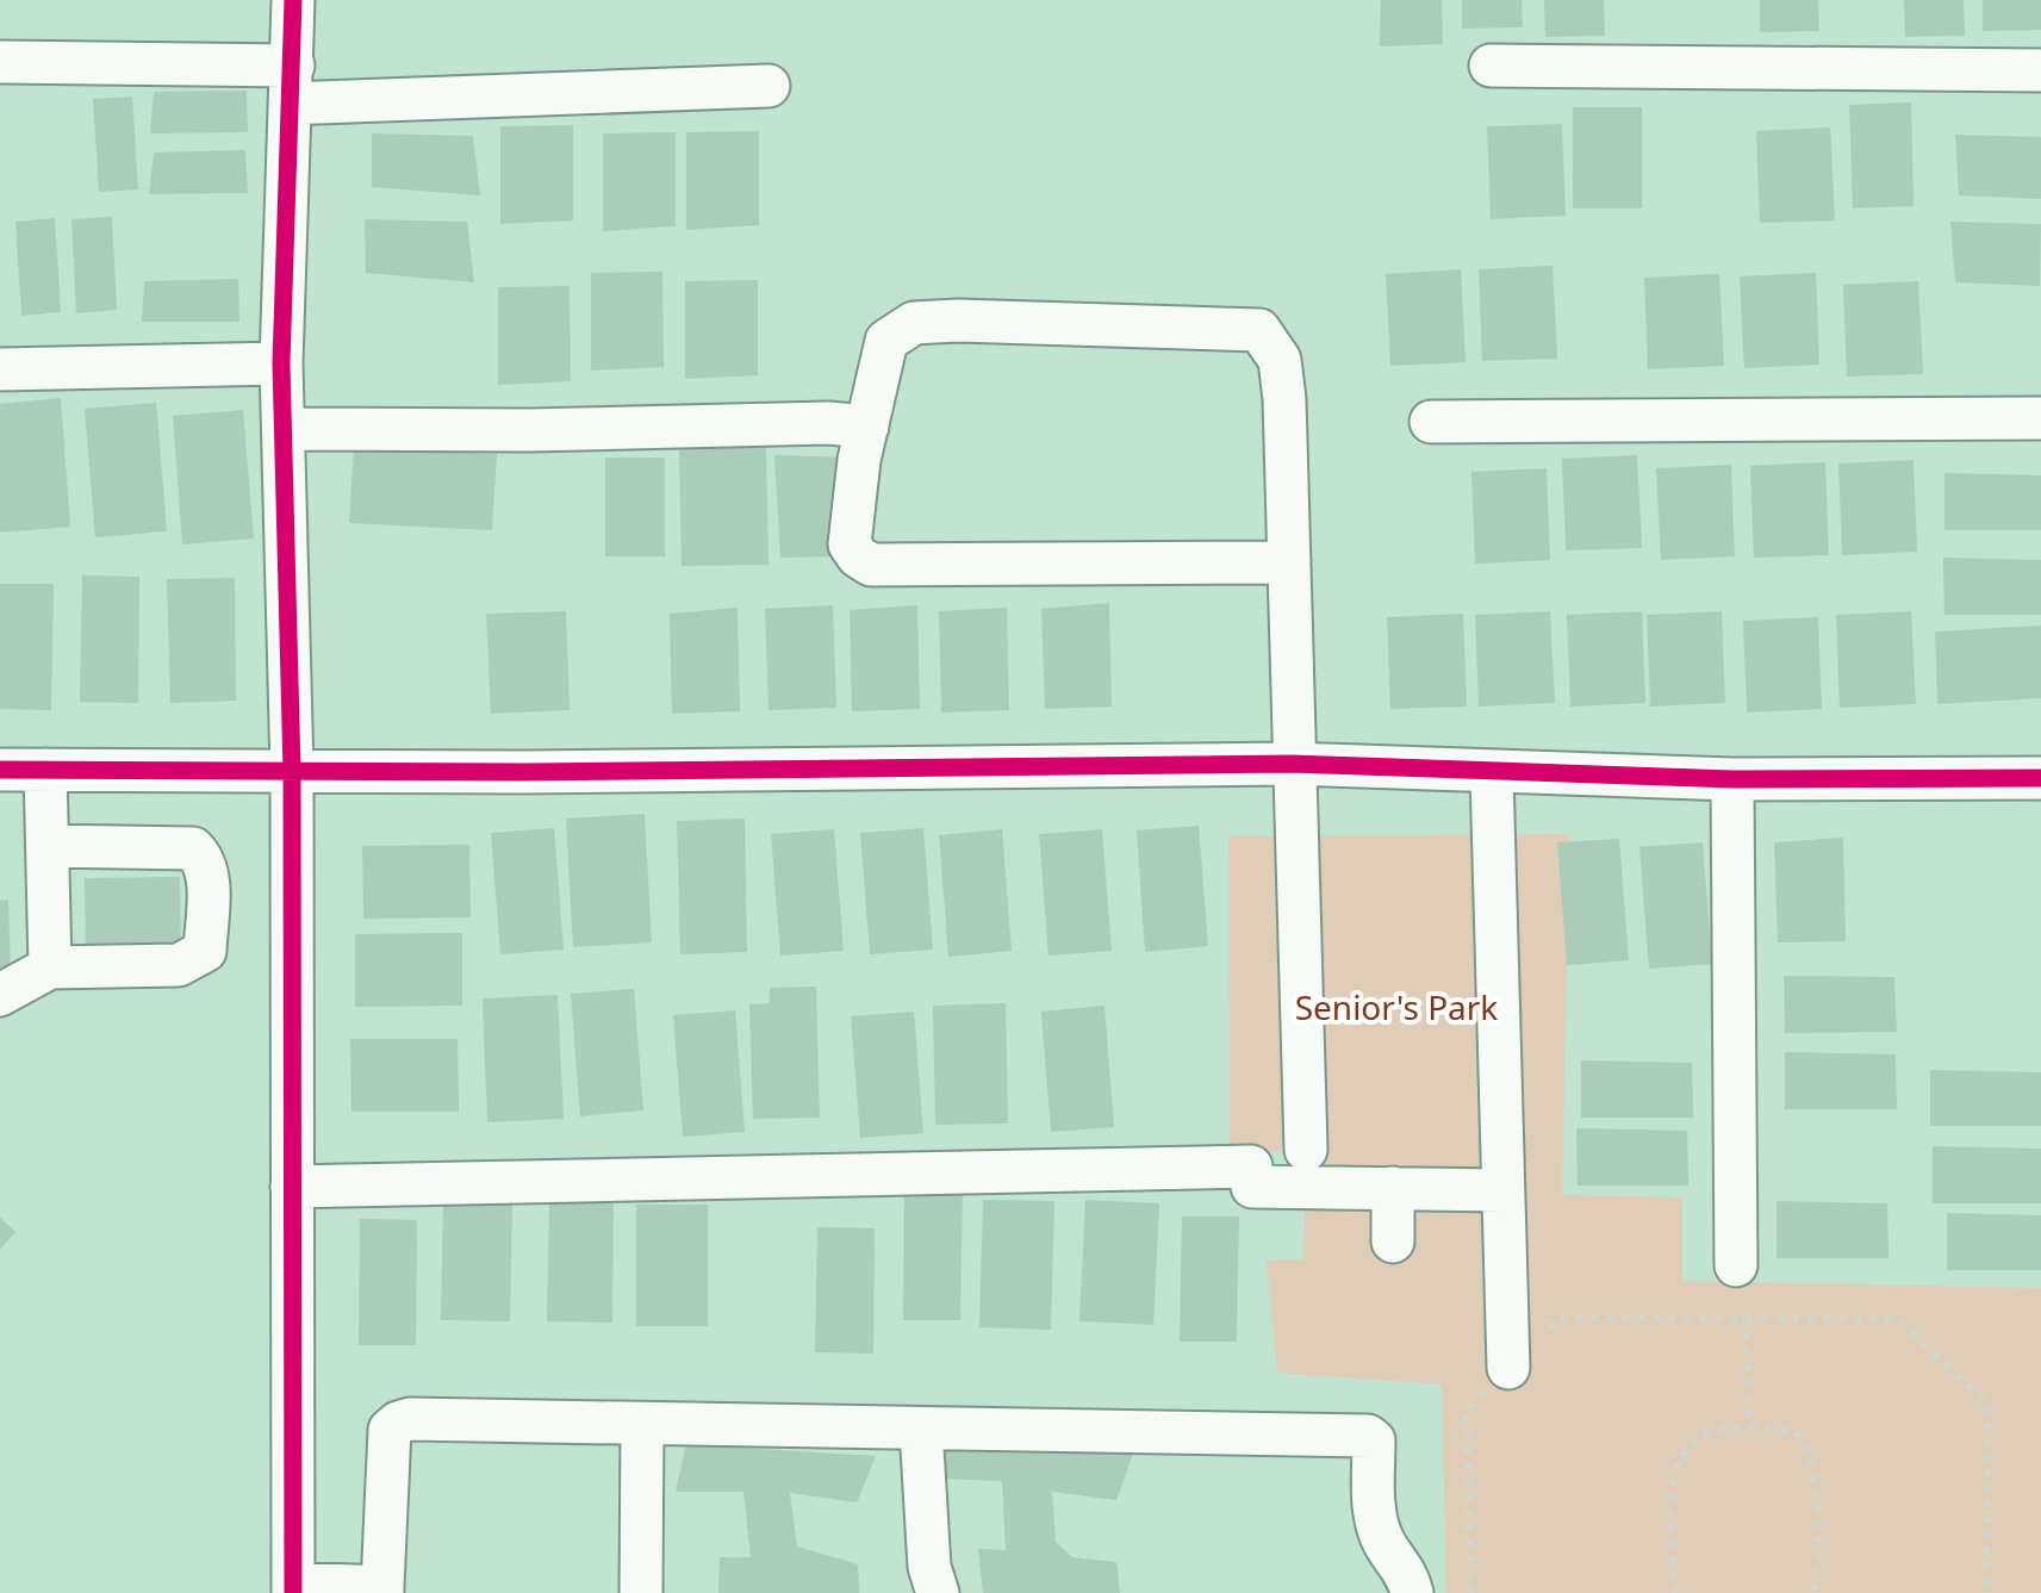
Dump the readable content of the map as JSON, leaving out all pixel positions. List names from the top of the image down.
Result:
{
  "parks": ["Senior's Park"]
}
